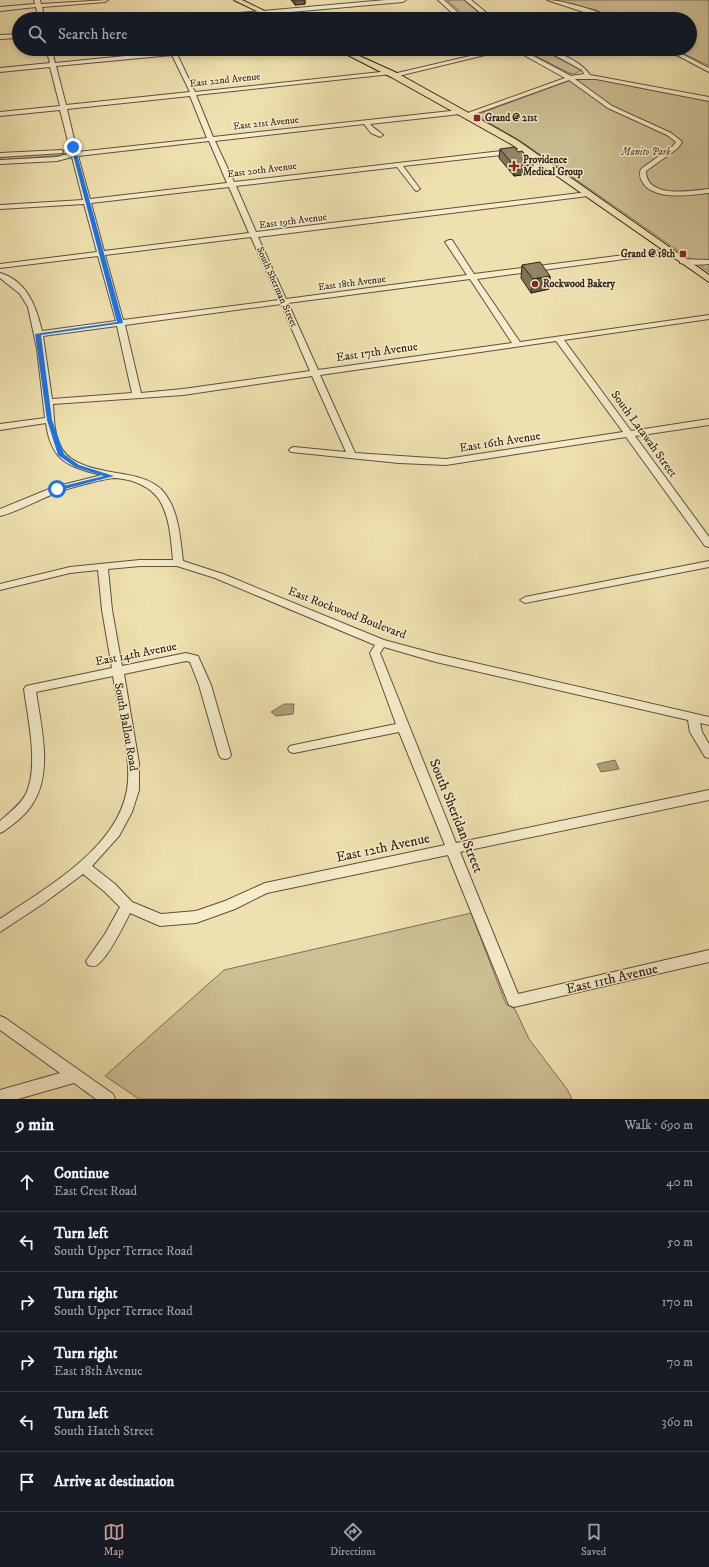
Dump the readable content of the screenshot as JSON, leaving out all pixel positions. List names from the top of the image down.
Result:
{
  "streets": {
    "street": [
      "East 22nd Avenue",
      "East 21st Avenue",
      "East 20th Avenue",
      "East 19th Avenue",
      "East 18th Avenue",
      "South Sherman Street",
      "East 17th Avenue",
      "South Latawah Street",
      "East 16th Avenue",
      "East Rockwood Boulevard",
      "East 14th Avenue",
      "South Ballou Road",
      "South Sheridan Street",
      "East 12th Avenue",
      "East 11th Avenue"
    ]
  },
  "crossings": [
    ["East 22nd Avenue", "South Sherman Street"],
    ["East 21st Avenue", "South Sherman Street"],
    ["East 20th Avenue", "South Sherman Street"],
    ["East 19th Avenue", "South Sherman Street"],
    ["East 18th Avenue", "South Sherman Street"],
    ["South Sherman Street", "East 17th Avenue"],
    ["South Sherman Street", "East 16th Avenue"],
    ["East 17th Avenue", "South Latawah Street"],
    ["South Latawah Street", "East 16th Avenue"],
    ["East Rockwood Boulevard", "South Ballou Road"],
    ["East Rockwood Boulevard", "South Sheridan Street"],
    ["East 14th Avenue", "South Ballou Road"],
    ["South Ballou Road", "East 12th Avenue"],
    ["South Sheridan Street", "East 12th Avenue"],
    ["South Sheridan Street", "East 11th Avenue"]
  ],
  "parks": ["Manito Park"],
  "places": {
    "transit": ["Grand @ 21st", "Grand @ 18th"],
    "health": ["Providence Medical Group"],
    "other": ["Rockwood Bakery"]
  },
  "page": {
    "search": "Search here",
    "heading": ["9 min", "Walk · 690 m"],
    "list": [
      ["Continue", "East Crest Road", "40 m"],
      ["Turn left", "South Upper Terrace Road", "50 m"],
      ["Turn right", "South Upper Terrace Road", "170 m"],
      ["Turn right", "East 18th Avenue", "70 m"],
      ["Turn left", "South Hatch Street", "360 m"],
      "Arrive at destination"
    ],
    "nav": ["Map", "Directions", "Saved"]
  }
}
